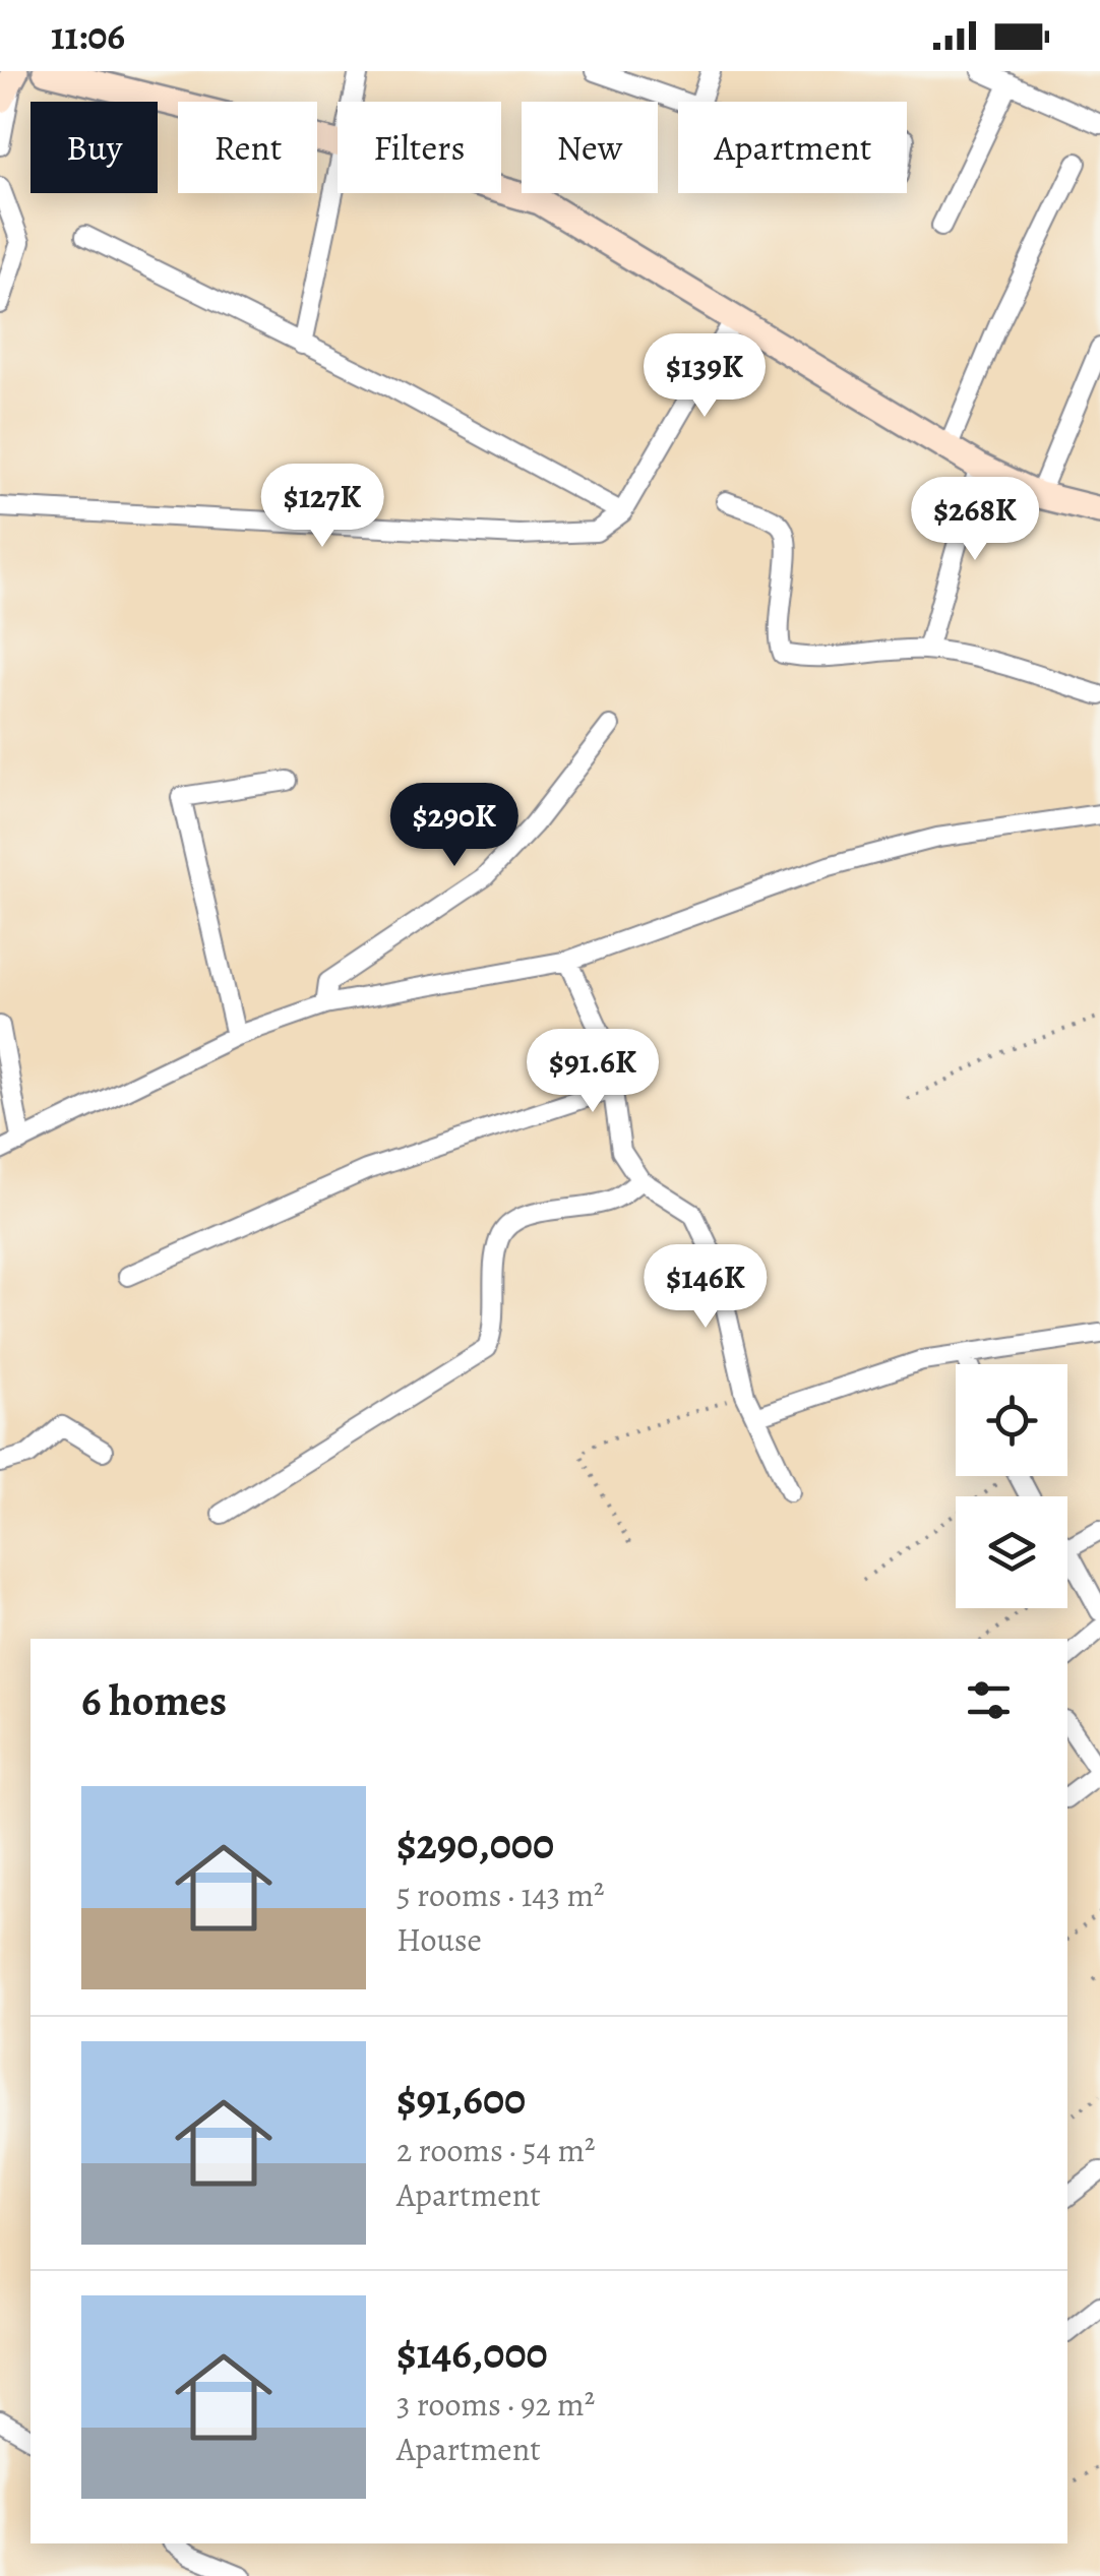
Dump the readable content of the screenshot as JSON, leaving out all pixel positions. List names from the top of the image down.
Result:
{
  "page": {
    "status": "11:06",
    "chip": [
      "Buy",
      "Rent",
      "Filters",
      "New",
      "Apartment"
    ],
    "price": [
      "$139K",
      "$127K",
      "$268K",
      "$290K",
      "$91.6K",
      "$146K"
    ],
    "heading": "6 homes",
    "list": [
      {
        "name": "$290,000",
        "note": "5 rooms · 143 m² · House"
      },
      {
        "name": "$91,600",
        "note": "2 rooms · 54 m² · Apartment"
      },
      {
        "name": "$146,000",
        "note": "3 rooms · 92 m² · Apartment"
      }
    ]
  }
}
